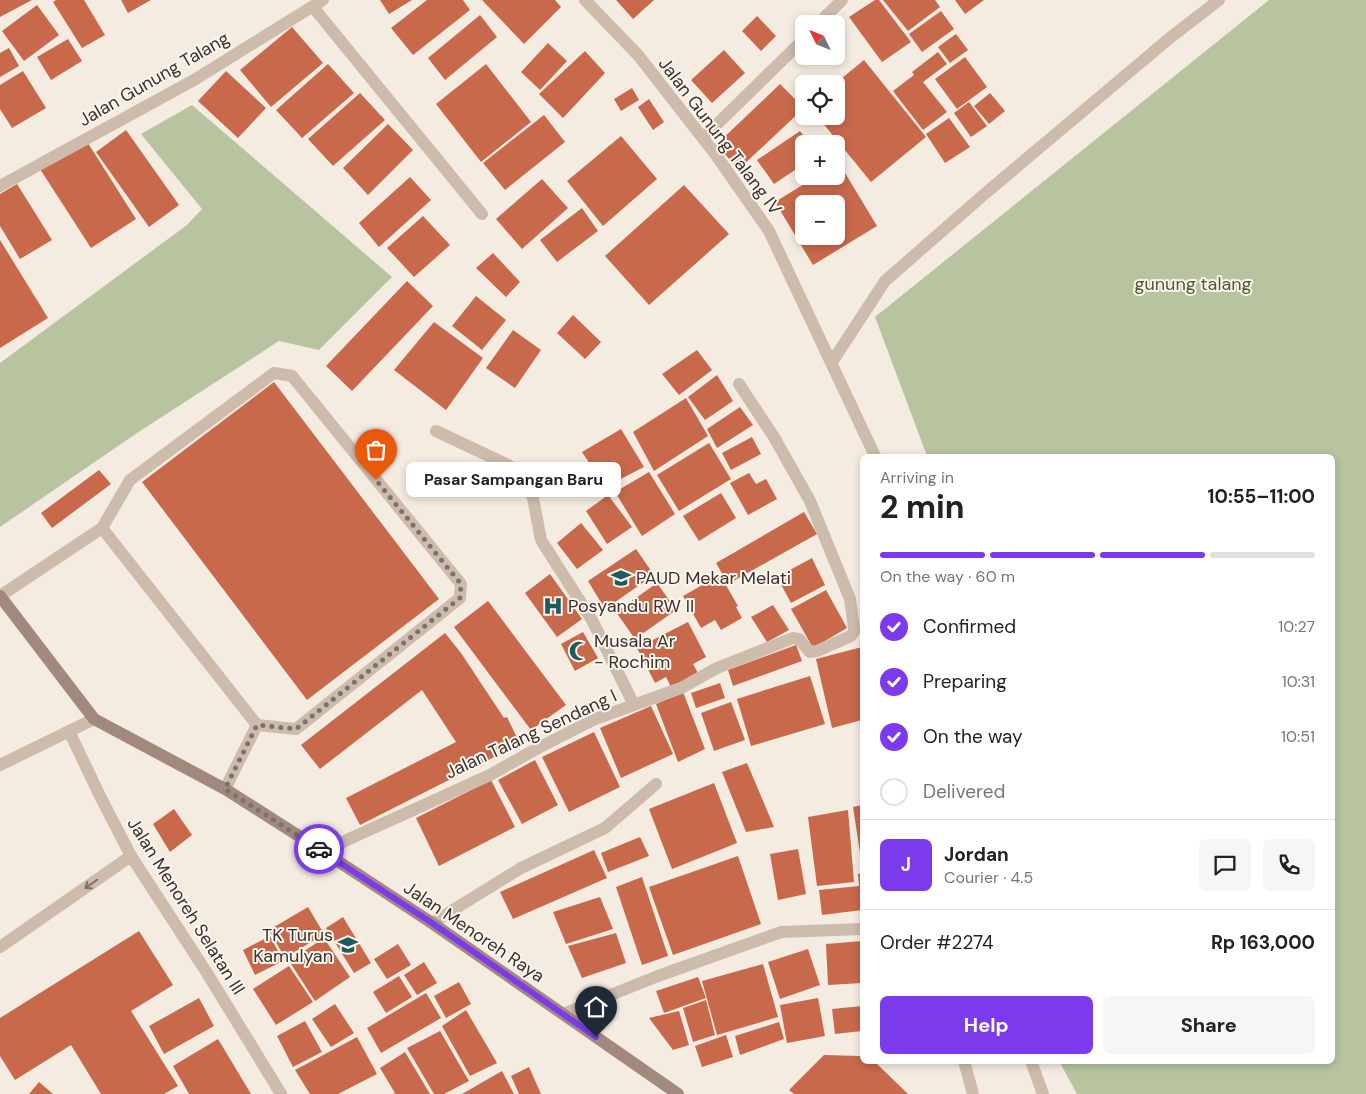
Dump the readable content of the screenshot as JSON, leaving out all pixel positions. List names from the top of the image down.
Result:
{
  "streets": {
    "main road": ["Jalan Menoreh Raya"],
    "street": [
      "Jalan Gunung Talang",
      "Jalan Gunung Talang IV",
      "Jalan Talang Sendang I",
      "Jalan Menoreh Selatan III"
    ]
  },
  "crossings": [
    ["Jalan Talang Sendang I", "Jalan Menoreh Raya"]
  ],
  "parks": ["gunung talang"],
  "places": {
    "other": ["Pasar Sampangan Baru"],
    "school or university": ["PAUD Mekar Melati", "TK Turus Kamulyan"],
    "hospital": ["Posyandu RW II"],
    "mosque": ["Musala Ar - Rochim"]
  },
  "north": "top left",
  "page": {
    "map_buttons": ["+", "−"],
    "heading": ["2 min", "Arriving in", "10:55–11:00"],
    "panel": [
      "Jordan",
      "Courier · 4.5",
      "Order #2274",
      "Rp 163,000"
    ],
    "bubble": "Pasar Sampangan Baru",
    "bar": "On the way · 60 m",
    "list": [
      ["Confirmed", "10:27"],
      ["Preparing", "10:31"],
      ["On the way", "10:51"],
      "Delivered"
    ],
    "round": "J",
    "buttons": ["Help", "Share"]
  }
}
